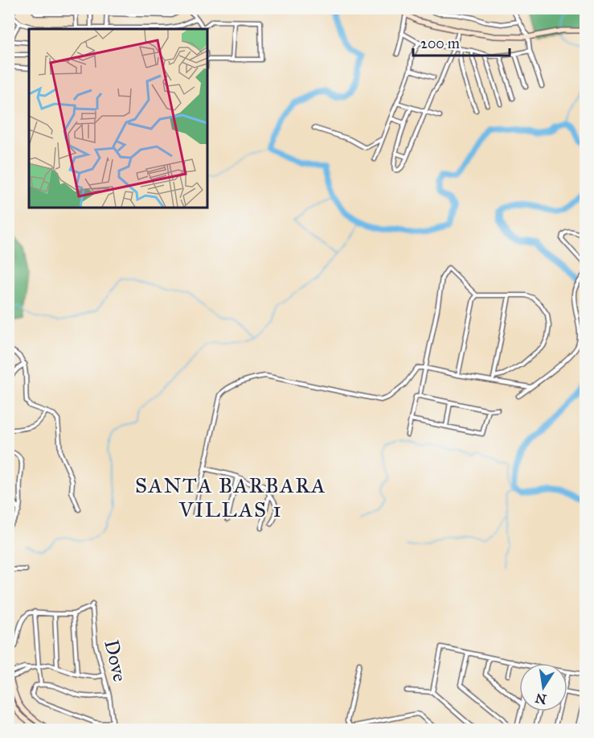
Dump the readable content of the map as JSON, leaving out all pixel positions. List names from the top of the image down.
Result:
{
  "streets": {
    "street": ["Dove"]
  },
  "districts": ["SANTA BARBARA VILLAS 1"],
  "scale_bar": "200 m",
  "north": "bottom"
}
